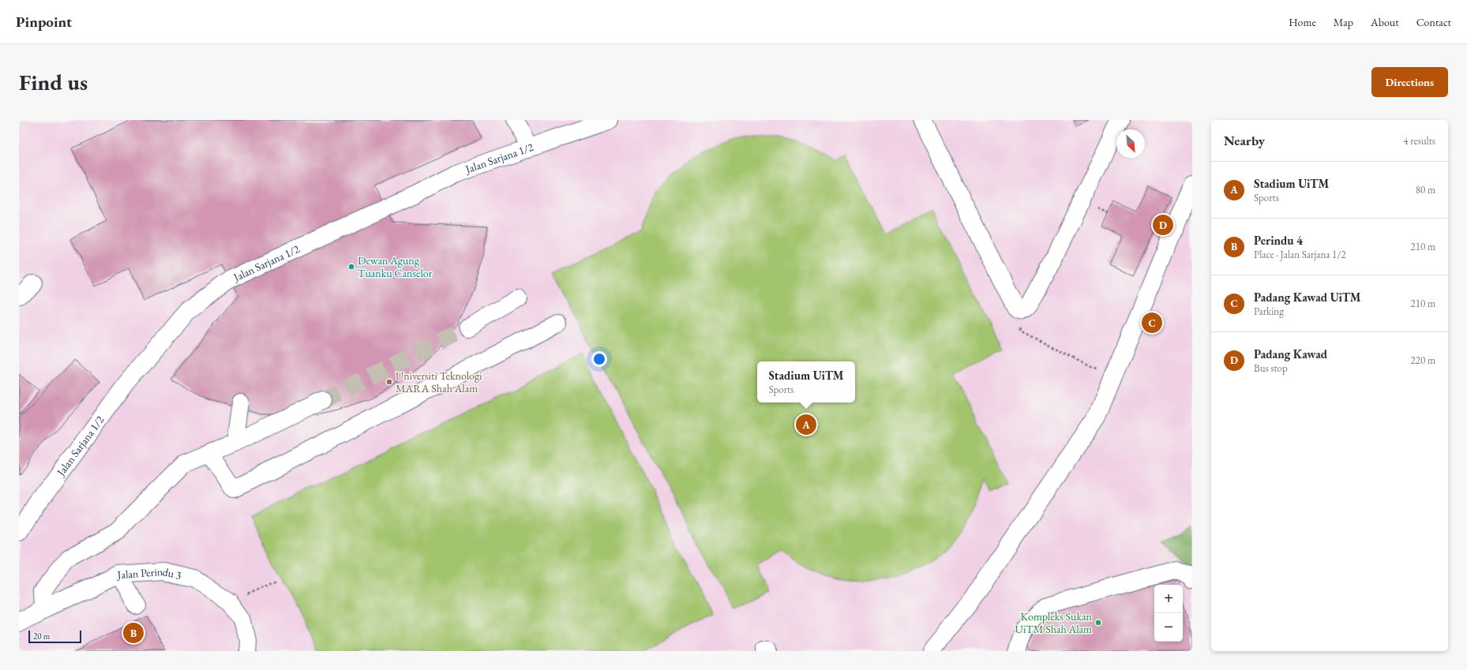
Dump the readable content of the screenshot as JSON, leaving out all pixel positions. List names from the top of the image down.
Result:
{
  "streets": {
    "street": ["Jalan Sarjana 1/2", "Jalan Perindu 3"]
  },
  "places": ["Dewan Agung Tuanku Canselor", "Universiti Teknologi MARA Shah Alam", "Kompleks Sukan UiTM Shah Alam"],
  "scale_bar": "20 m",
  "north": "bottom right",
  "page": {
    "header": "Pinpoint",
    "nav": [
      "Home",
      "Map",
      "About",
      "Contact"
    ],
    "buttons": "Directions",
    "title": "Find us",
    "heading": ["Nearby", "4 results"],
    "list": [
      {
        "mark": "A",
        "name": "Stadium UiTM",
        "note": "Sports",
        "value": "80 m"
      },
      {
        "mark": "B",
        "name": "Perindu 4",
        "note": "Place · Jalan Sarjana 1/2",
        "value": "210 m"
      },
      {
        "mark": "C",
        "name": "Padang Kawad UiTM",
        "note": "Parking",
        "value": "210 m"
      },
      {
        "mark": "D",
        "name": "Padang Kawad",
        "note": "Bus stop",
        "value": "220 m"
      }
    ],
    "pins": [
      "D",
      "C",
      "A",
      "B"
    ],
    "popup": ["Stadium UiTM", "Sports"],
    "map_buttons": ["+", "−"],
    "scale": "20 m"
  }
}
